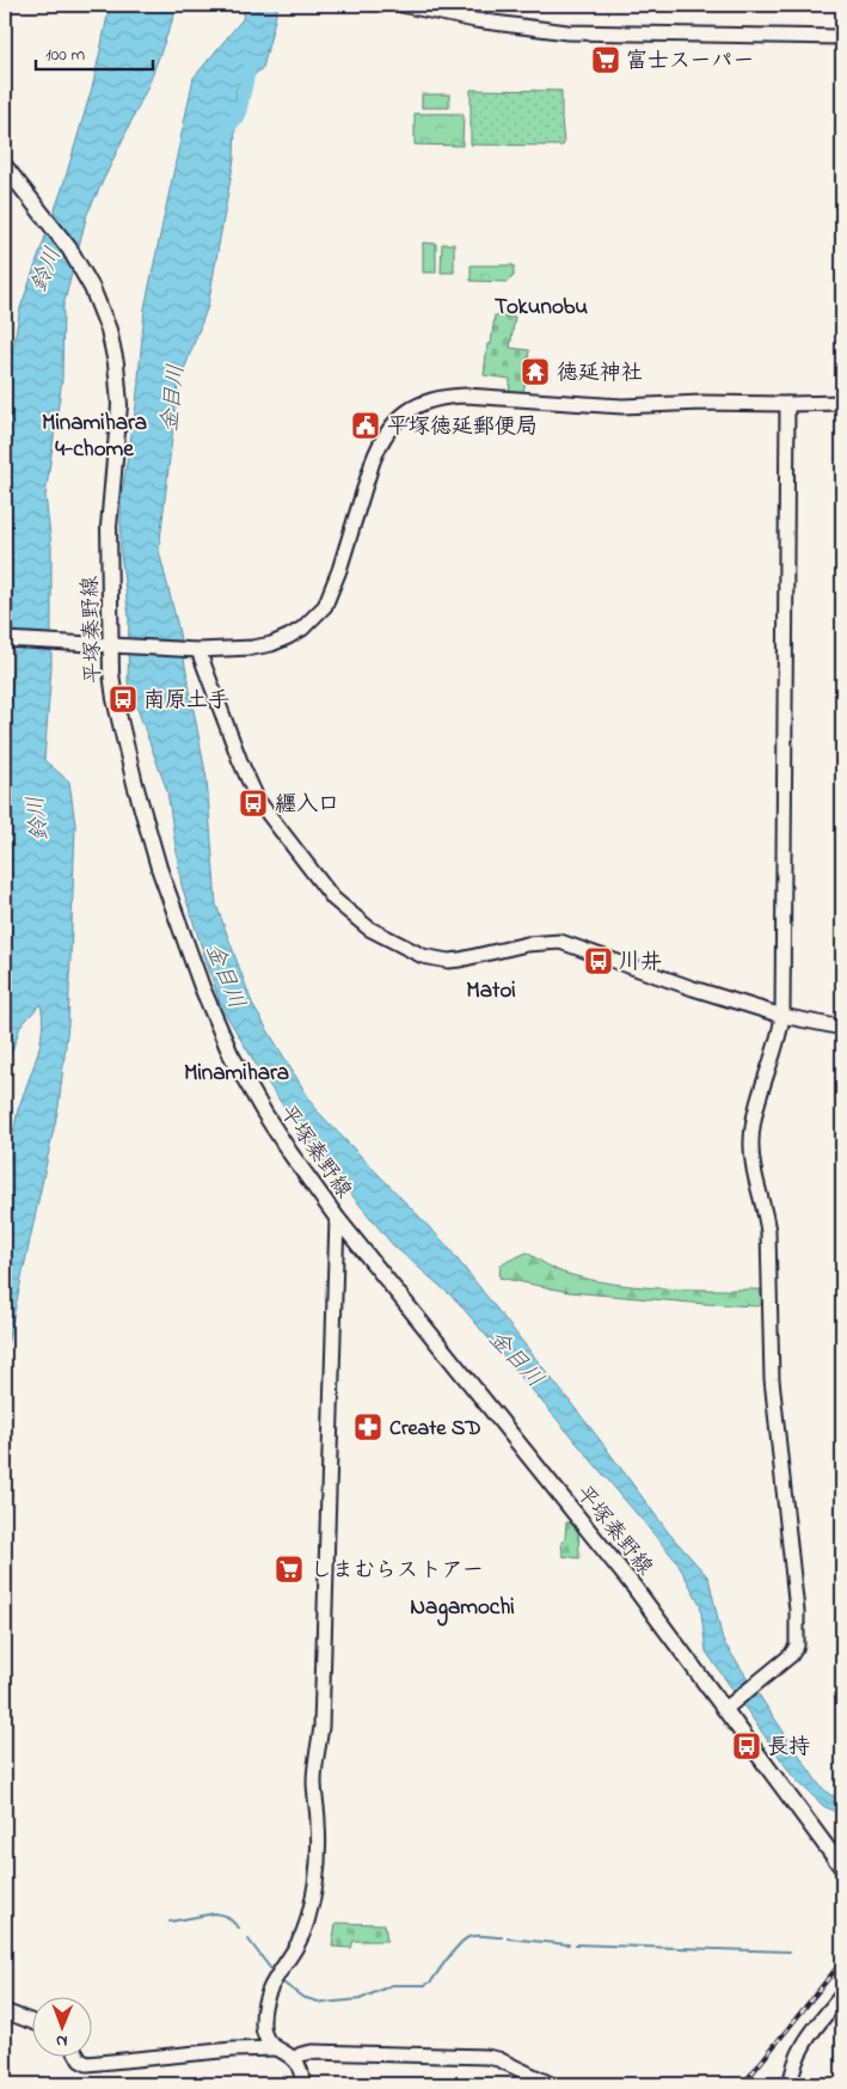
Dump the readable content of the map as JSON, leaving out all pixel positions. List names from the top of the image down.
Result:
{
  "streets": {
    "main road": ["平塚秦野線"]
  },
  "districts": [
    "Tokunobu",
    "Minamihara 4-chome",
    "Matoi",
    "Minamihara",
    "Nagamochi"
  ],
  "water": ["鈴川", "金目川"],
  "places": {
    "supermarket": ["富士スーパー", "しまむらストアー"],
    "temple": ["徳延神社"],
    "public building": ["平塚徳延郵便局"],
    "bus stop": [
      "南原土手",
      "纒入口",
      "川井",
      "長持"
    ],
    "pharmacy": ["Create SD"]
  },
  "scale_bar": "100 m",
  "north": "bottom"
}
